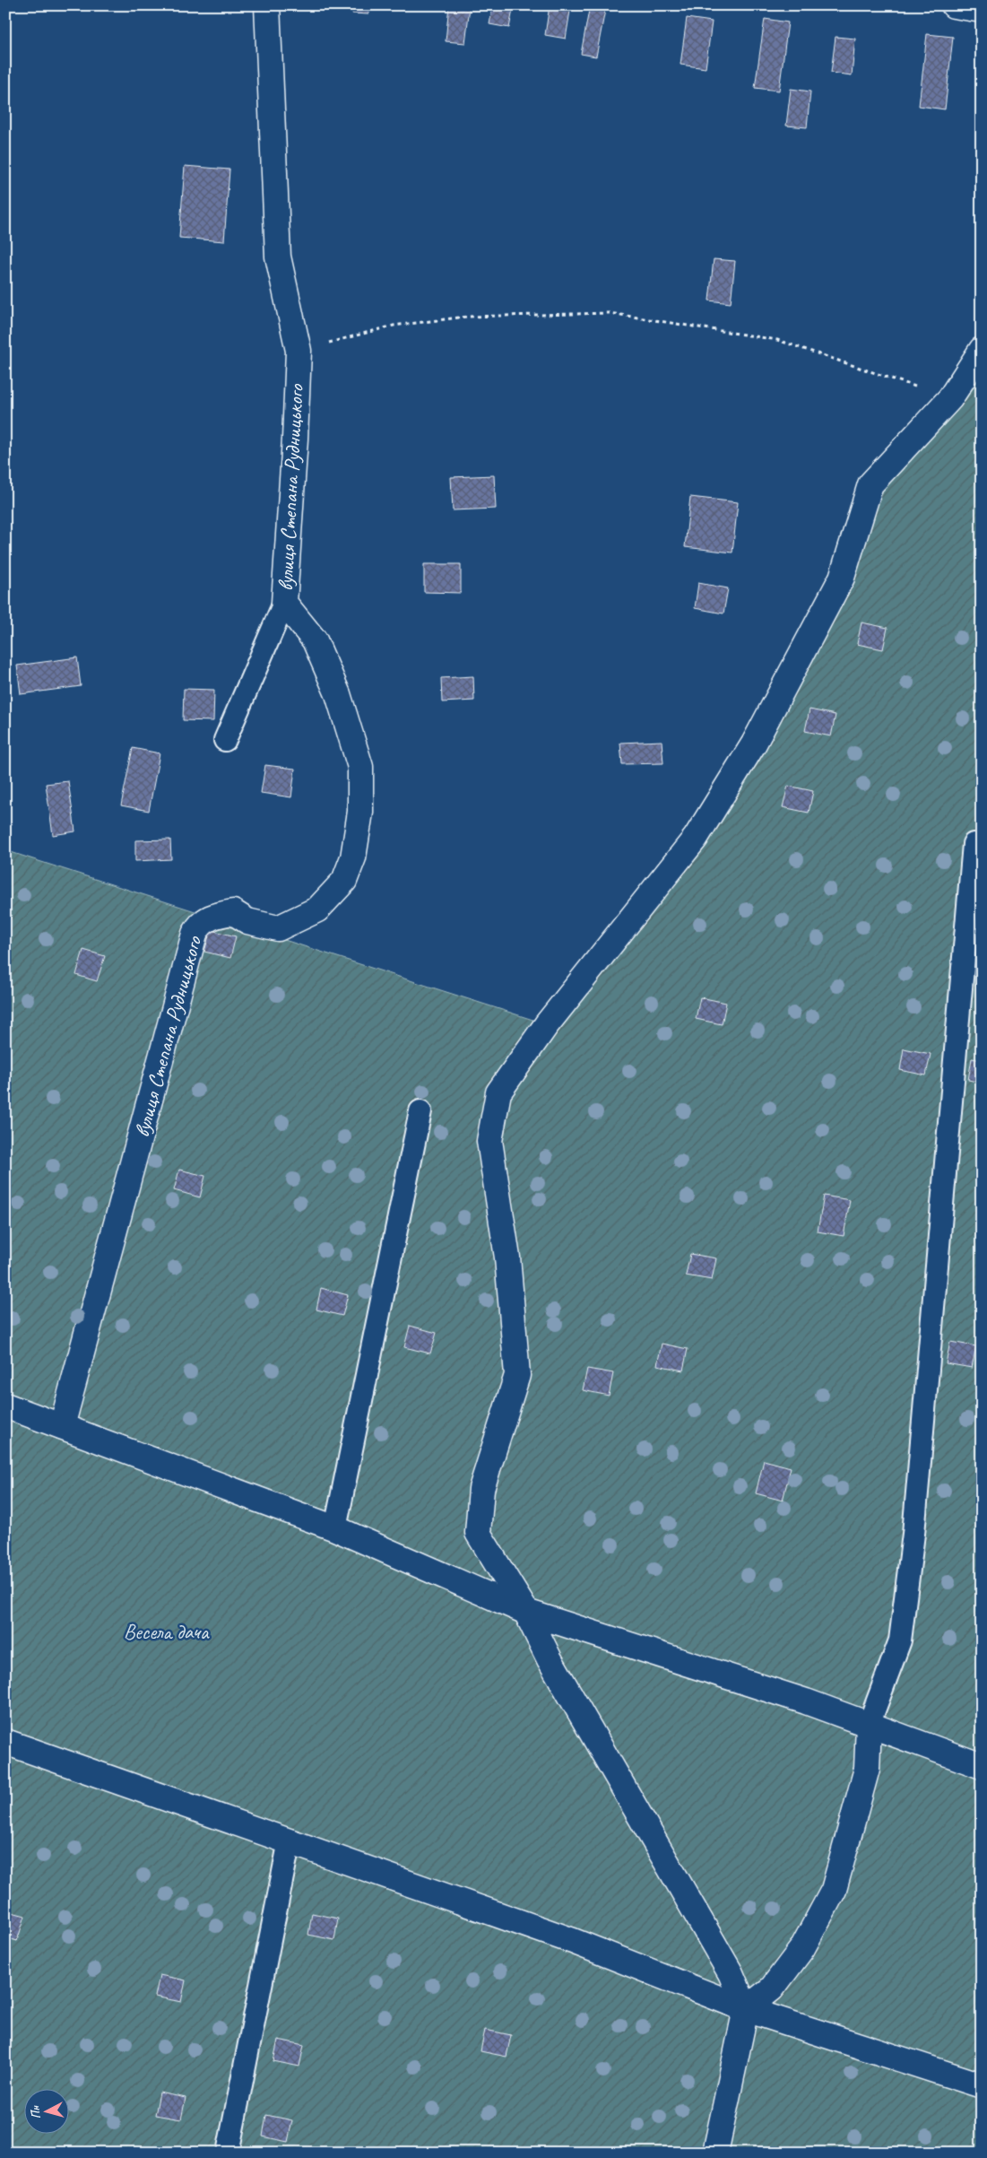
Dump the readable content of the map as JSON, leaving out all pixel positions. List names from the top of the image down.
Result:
{
  "streets": {
    "street": ["вулиця Степана Рудницького"]
  },
  "parks": ["Весела дача"],
  "north": "left"
}
